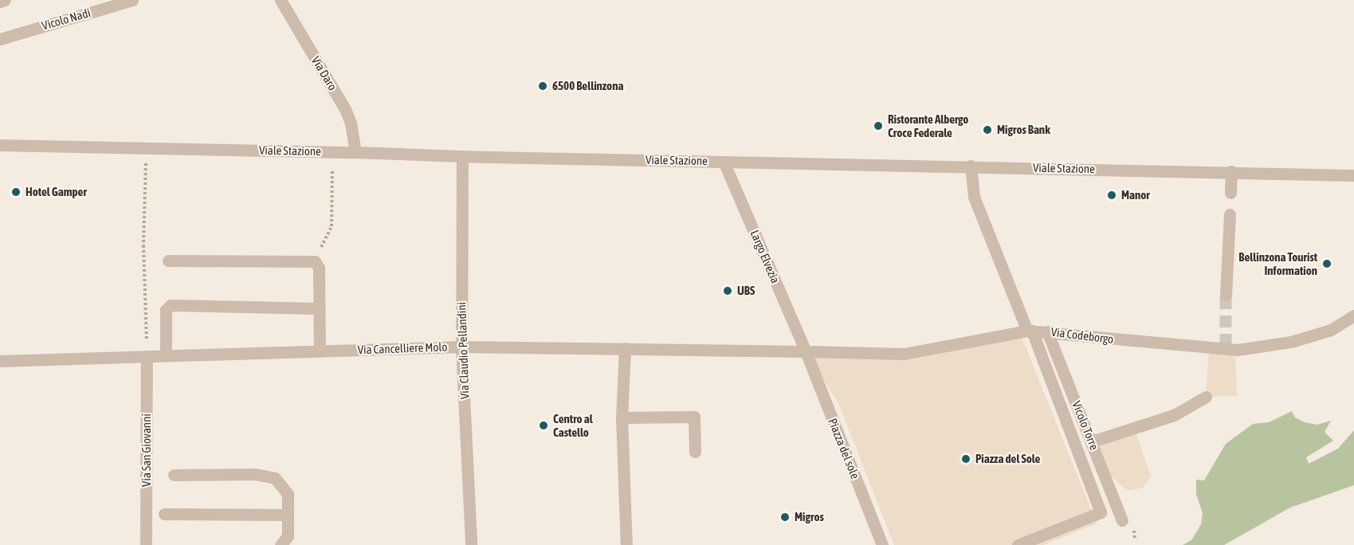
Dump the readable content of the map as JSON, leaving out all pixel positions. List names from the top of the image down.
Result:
{
  "streets": {
    "street": [
      "Vicolo Nadi",
      "Via Daro",
      "Viale Stazione",
      "Largo Elvezia",
      "Via Codeborgo",
      "Via Cancelliere Molo",
      "Via Claudio Pellandini",
      "Vicolo Torre",
      "Piazza del sole",
      "Via San Giovanni"
    ]
  },
  "crossings": [
    ["Via Daro", "Viale Stazione"],
    ["Viale Stazione", "Largo Elvezia"],
    ["Viale Stazione", "Via Claudio Pellandini"],
    ["Largo Elvezia", "Via Codeborgo"],
    ["Largo Elvezia", "Via Cancelliere Molo"],
    ["Largo Elvezia", "Piazza del sole"],
    ["Via Codeborgo", "Via Cancelliere Molo"],
    ["Via Codeborgo", "Vicolo Torre"],
    ["Via Codeborgo", "Piazza del sole"],
    ["Via Cancelliere Molo", "Via Claudio Pellandini"],
    ["Via Cancelliere Molo", "Piazza del sole"],
    ["Via Cancelliere Molo", "Via San Giovanni"]
  ],
  "places": [
    "6500 Bellinzona",
    "Ristorante Albergo Croce Federale",
    "Migros Bank",
    "Hotel Gamper",
    "Manor",
    "Bellinzona Tourist Information",
    "UBS",
    "Centro al Castello",
    "Piazza del Sole",
    "Migros"
  ]
}
